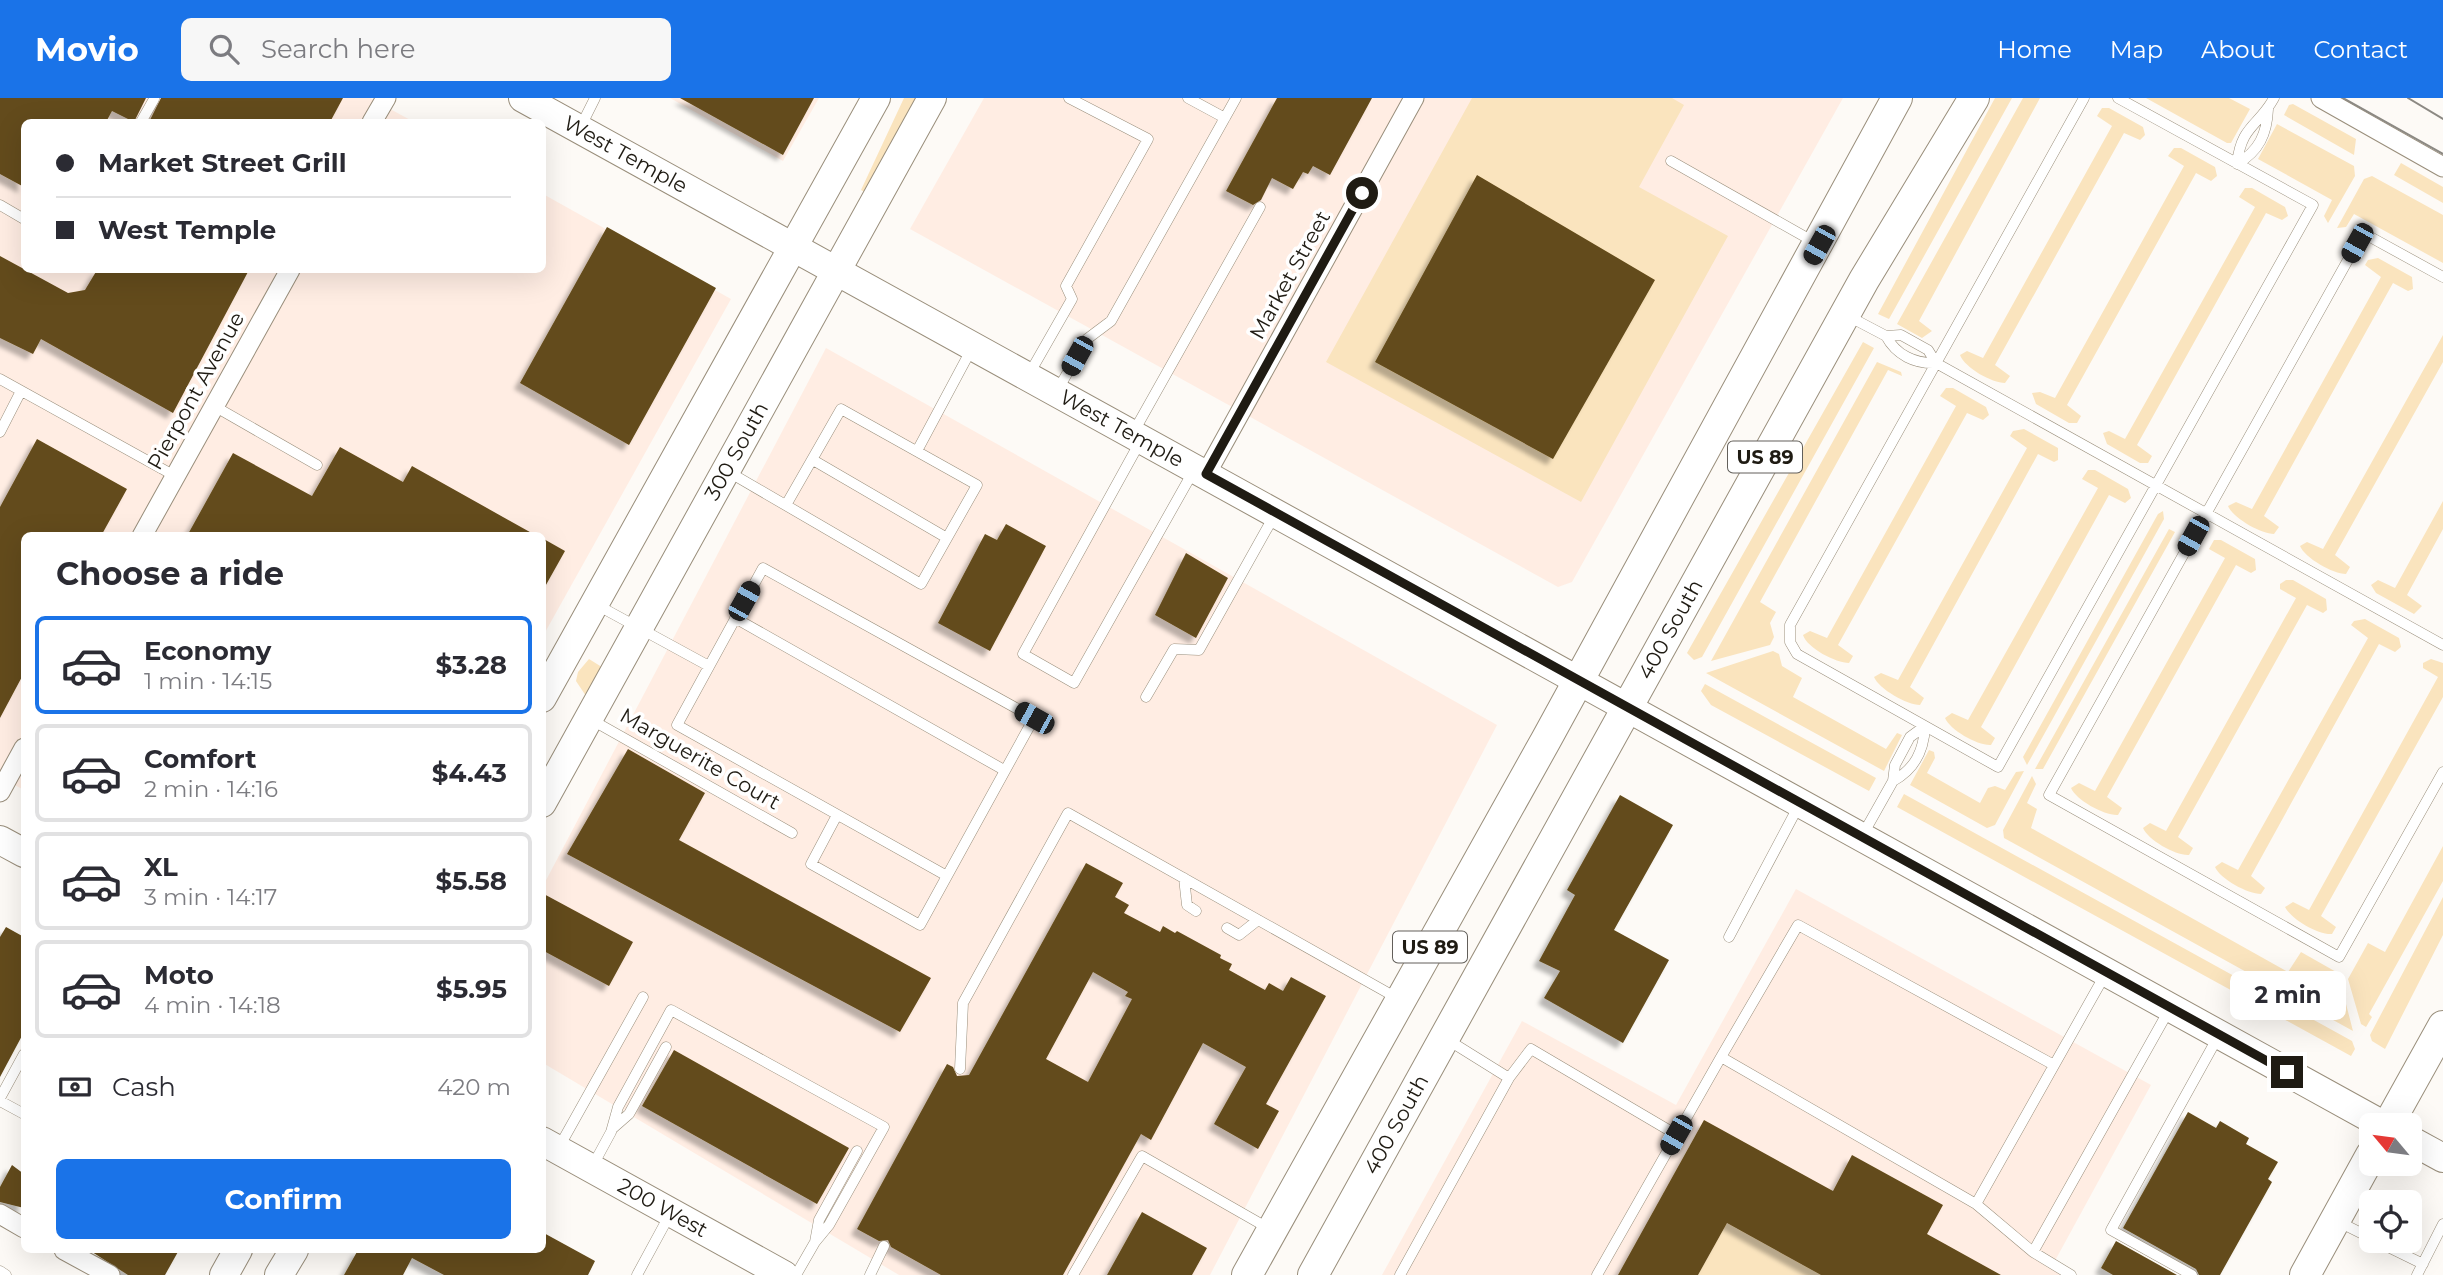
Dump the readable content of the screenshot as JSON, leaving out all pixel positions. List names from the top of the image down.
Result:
{
  "streets": {
    "main road": [
      "West Temple",
      "300 South",
      "US 89",
      "400 South",
      "200 West"
    ],
    "street": ["Market Street", "Pierpont Avenue"],
    "lane": ["Marguerite Court"]
  },
  "crossings": [
    ["West Temple", "Market Street"],
    ["West Temple", "300 South"],
    ["West Temple", "US 89"],
    ["West Temple", "400 South"],
    ["300 South", "Marguerite Court"]
  ],
  "north": "top left",
  "page": {
    "header": "Movio",
    "search": "Search here",
    "nav": [
      "Home",
      "Map",
      "About",
      "Contact"
    ],
    "banner": ["Market Street Grill", "West Temple"],
    "heading": "Choose a ride",
    "list": [
      {
        "name": "Economy",
        "note": "1 min · 14:15",
        "value": "$3.28"
      },
      {
        "name": "Comfort",
        "note": "2 min · 14:16",
        "value": "$4.43"
      },
      {
        "name": "XL",
        "note": "3 min · 14:17",
        "value": "$5.58"
      },
      {
        "name": "Moto",
        "note": "4 min · 14:18",
        "value": "$5.95"
      }
    ],
    "bubble": "2 min",
    "pay": ["Cash", "420 m"],
    "buttons": "Confirm"
  }
}
